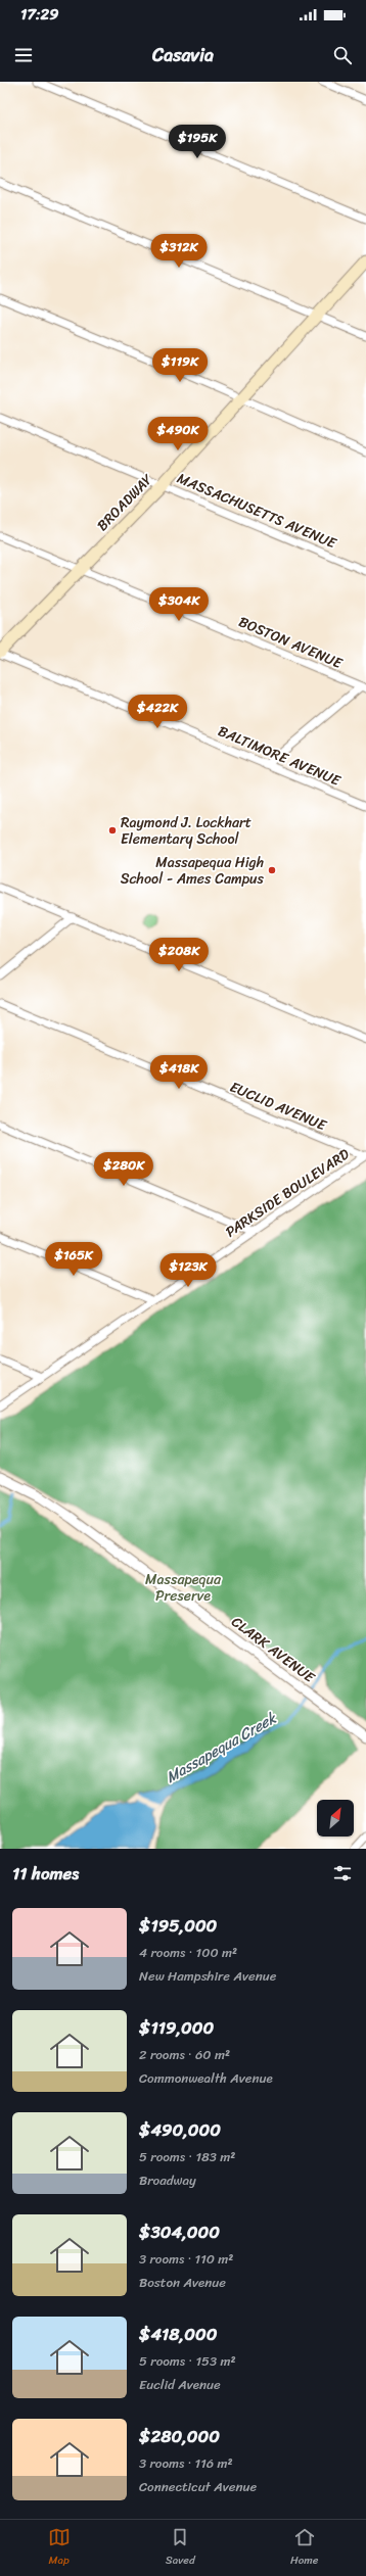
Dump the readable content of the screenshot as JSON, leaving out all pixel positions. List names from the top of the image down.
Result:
{
  "streets": {
    "main road": ["BROADWAY"],
    "street": [
      "MASSACHUSETTS AVENUE",
      "BOSTON AVENUE",
      "BALTIMORE AVENUE",
      "EUCLID AVENUE",
      "PARKSIDE BOULEVARD",
      "CLARK AVENUE"
    ]
  },
  "crossings": [
    ["BROADWAY", "MASSACHUSETTS AVENUE"],
    ["BROADWAY", "BOSTON AVENUE"],
    ["BROADWAY", "BALTIMORE AVENUE"],
    ["EUCLID AVENUE", "PARKSIDE BOULEVARD"]
  ],
  "water": ["Massapequa Creek"],
  "parks": ["Massapequa Preserve"],
  "places": ["Raymond J. Lockhart Elementary School", "Massapequa High School - Ames Campus"],
  "north": "top right",
  "page": {
    "status": "17:29",
    "header": "Casavia",
    "price": [
      "$195K",
      "$312K",
      "$119K",
      "$490K",
      "$304K",
      "$422K",
      "$208K",
      "$418K",
      "$280K",
      "$165K",
      "$123K"
    ],
    "heading": "11 homes",
    "list": [
      {
        "name": "$195,000",
        "note": "4 rooms · 100 m² · New Hampshire Avenue"
      },
      {
        "name": "$119,000",
        "note": "2 rooms · 60 m² · Commonwealth Avenue"
      },
      {
        "name": "$490,000",
        "note": "5 rooms · 183 m² · Broadway"
      },
      {
        "name": "$304,000",
        "note": "3 rooms · 110 m² · Boston Avenue"
      },
      {
        "name": "$418,000",
        "note": "5 rooms · 153 m² · Euclid Avenue"
      },
      {
        "name": "$280,000",
        "note": "3 rooms · 116 m² · Connecticut Avenue"
      }
    ],
    "tabs": ["Map", "Saved", "Home"]
  }
}
